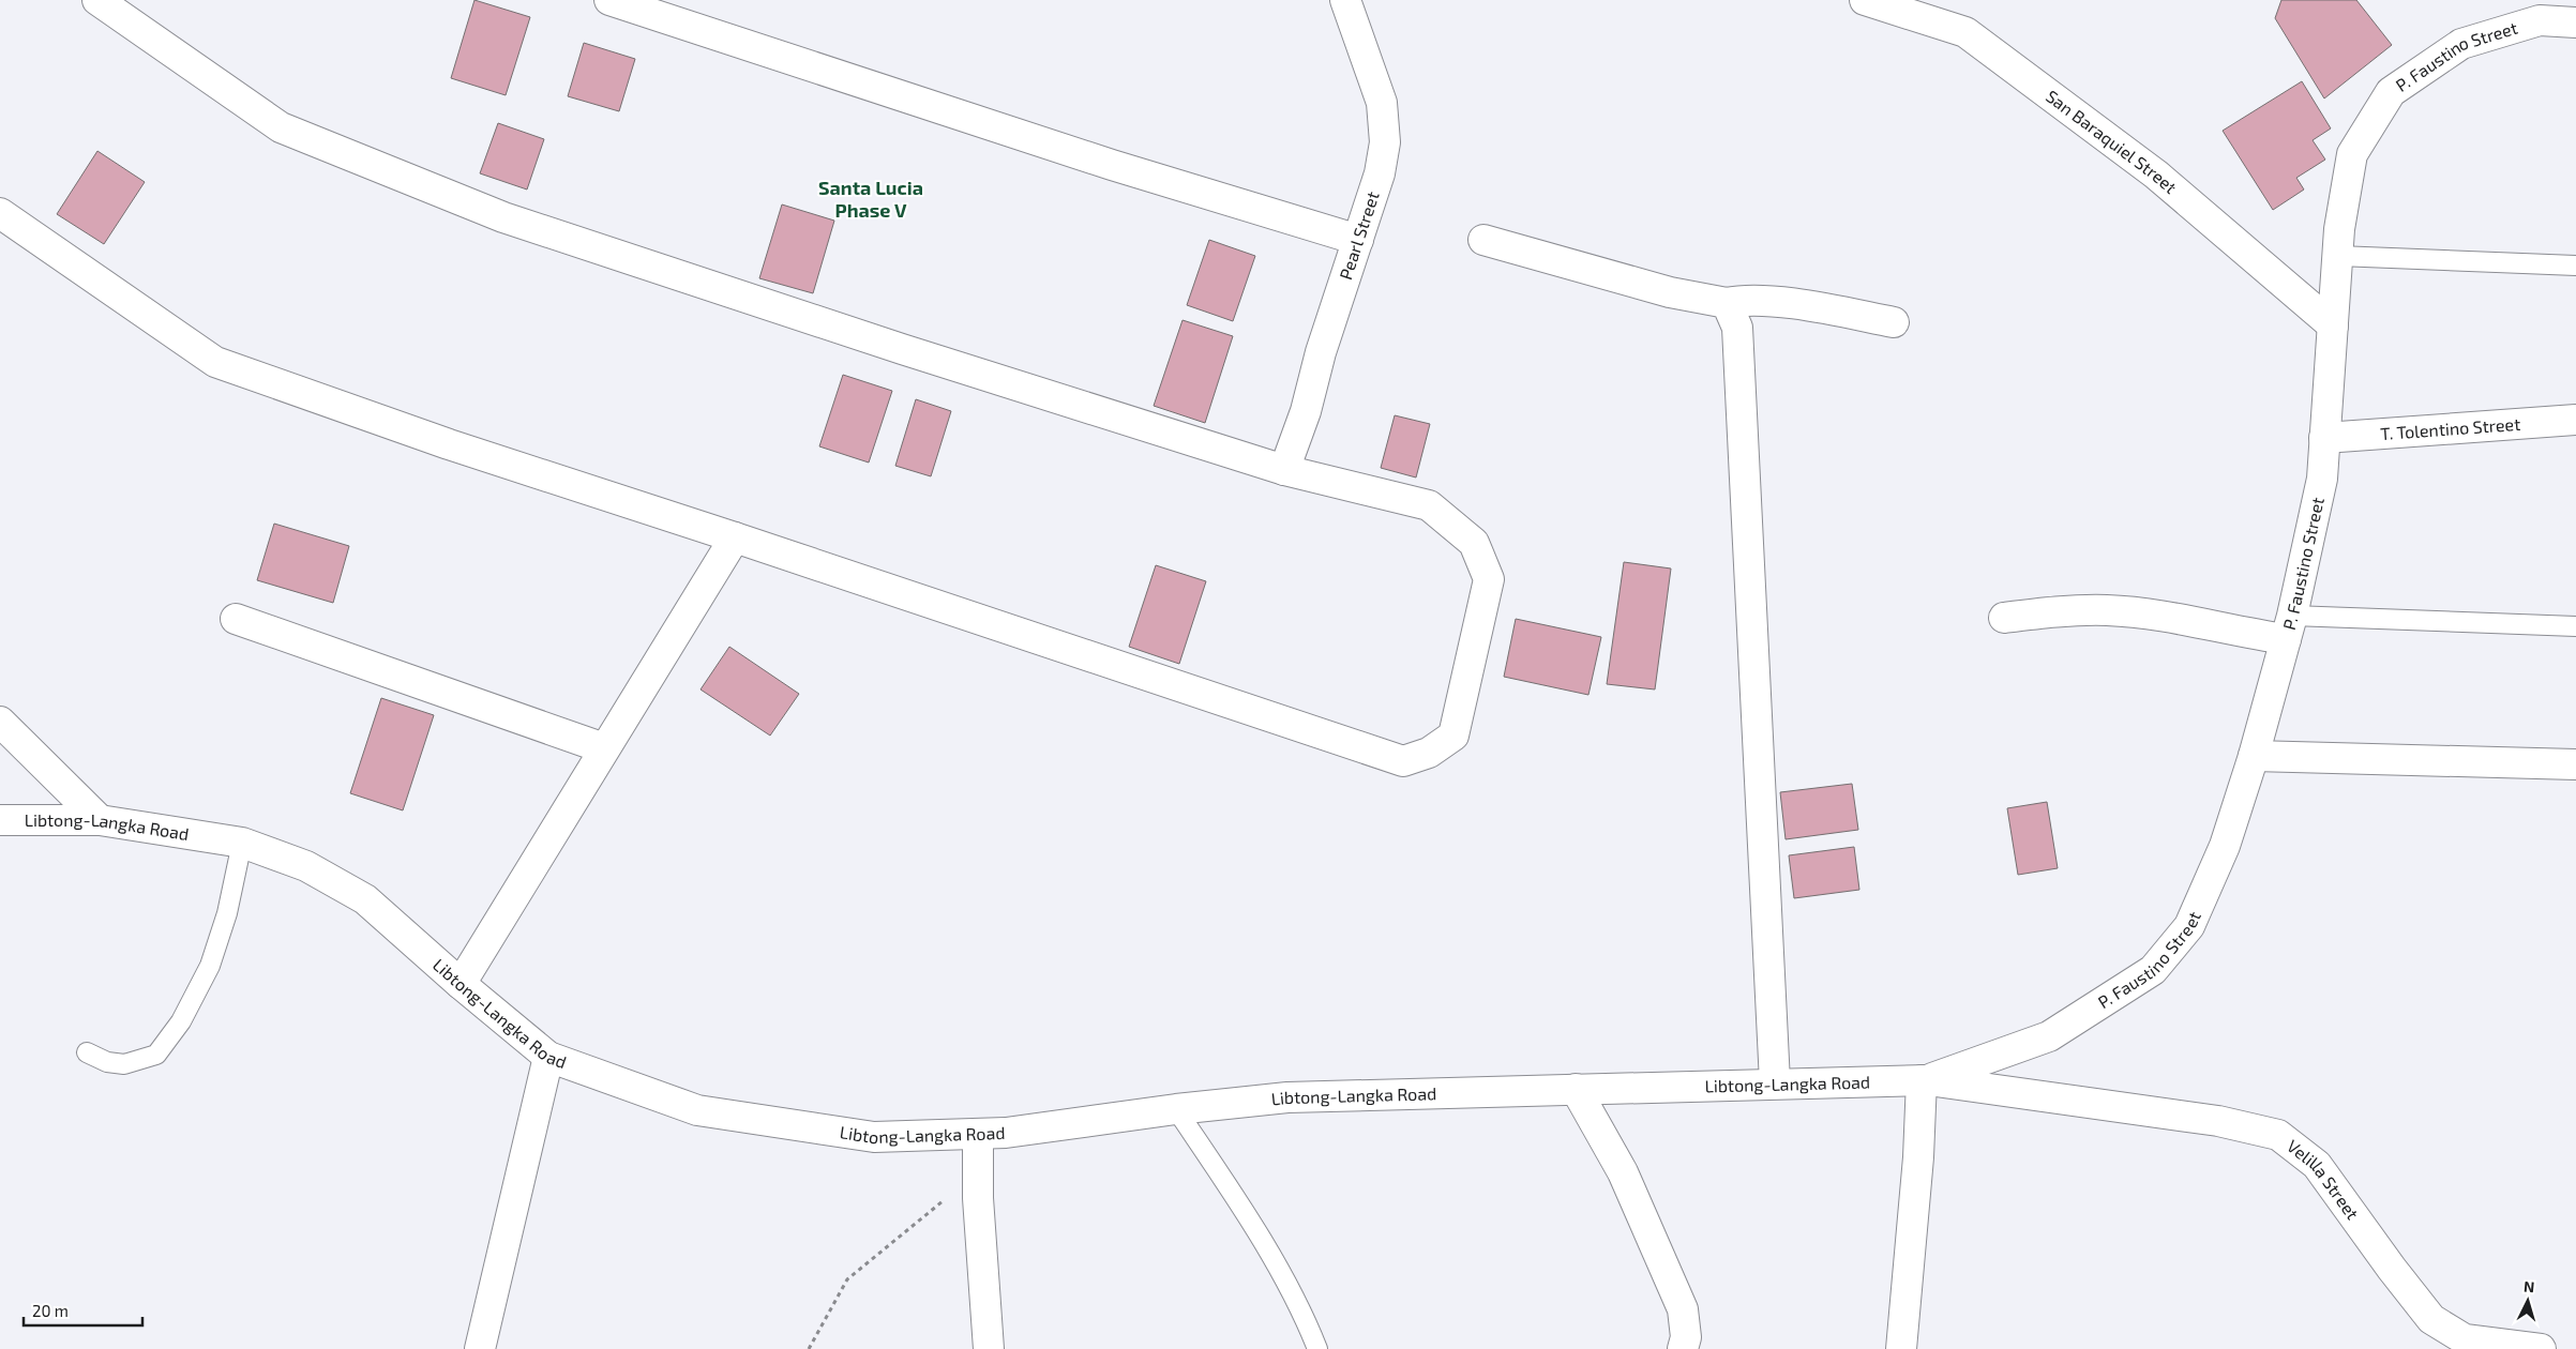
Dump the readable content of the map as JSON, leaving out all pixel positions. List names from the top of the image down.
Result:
{
  "streets": {
    "street": [
      "P. Faustino Street",
      "San Baraquiel Street",
      "Pearl Street",
      "T. Tolentino Street",
      "Libtong-Langka Road",
      "Velilla Street"
    ]
  },
  "crossings": [
    ["P. Faustino Street", "San Baraquiel Street"],
    ["P. Faustino Street", "T. Tolentino Street"],
    ["P. Faustino Street", "Libtong-Langka Road"],
    ["P. Faustino Street", "Velilla Street"],
    ["Libtong-Langka Road", "Velilla Street"]
  ],
  "districts": ["Santa Lucia Phase V"],
  "scale_bar": "20 m",
  "north": "top"
}
